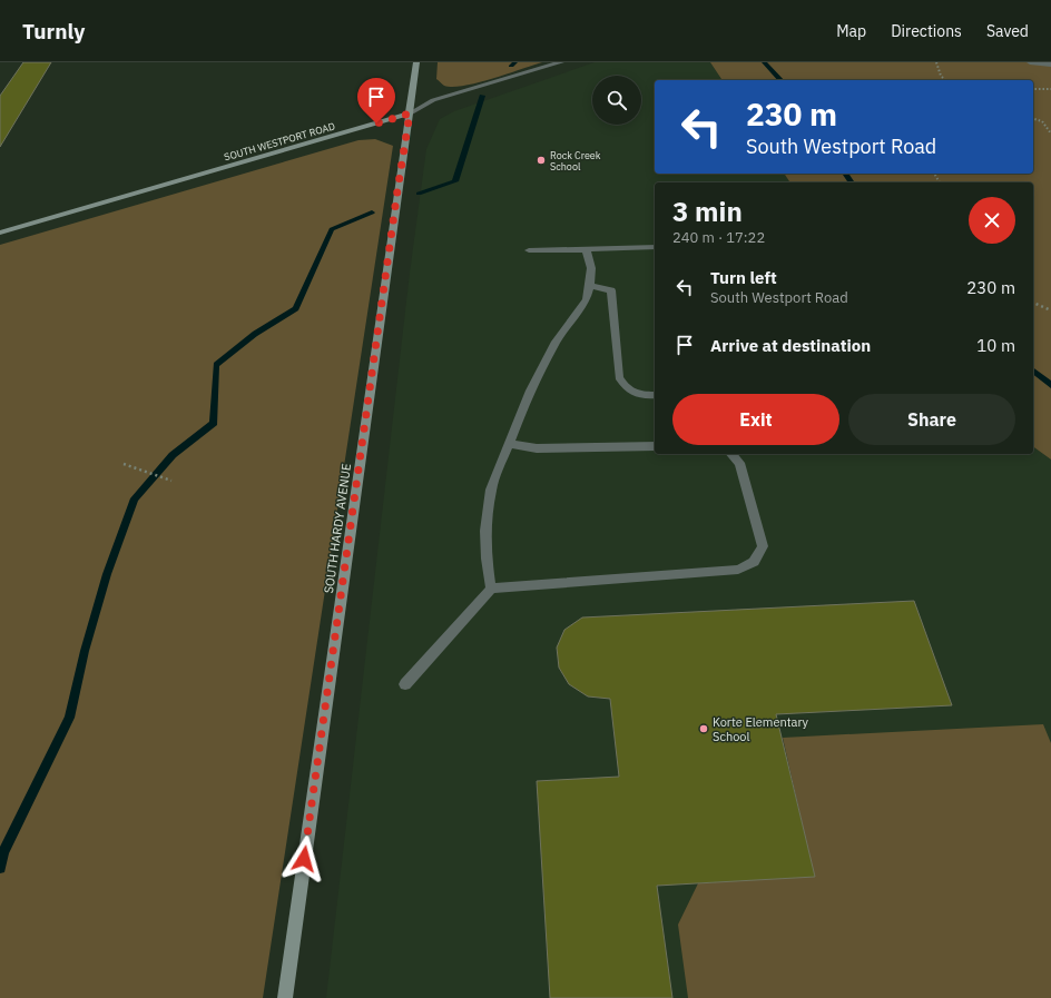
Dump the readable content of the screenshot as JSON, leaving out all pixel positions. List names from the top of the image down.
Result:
{
  "streets": {
    "street": ["SOUTH WESTPORT ROAD", "SOUTH HARDY AVENUE"]
  },
  "crossings": [
    ["SOUTH WESTPORT ROAD", "SOUTH HARDY AVENUE"]
  ],
  "places": ["Rock Creek School", "Korte Elementary School"],
  "page": {
    "header": "Turnly",
    "nav": ["Map", "Directions", "Saved"],
    "turn": ["230 m", "South Westport Road"],
    "heading": ["3 min", "240 m · 17:22"],
    "list": [
      {
        "name": "Turn left",
        "note": "South Westport Road",
        "value": "230 m"
      },
      {
        "name": "Arrive at destination",
        "value": "10 m"
      }
    ],
    "buttons": ["Exit", "Share"]
  }
}
